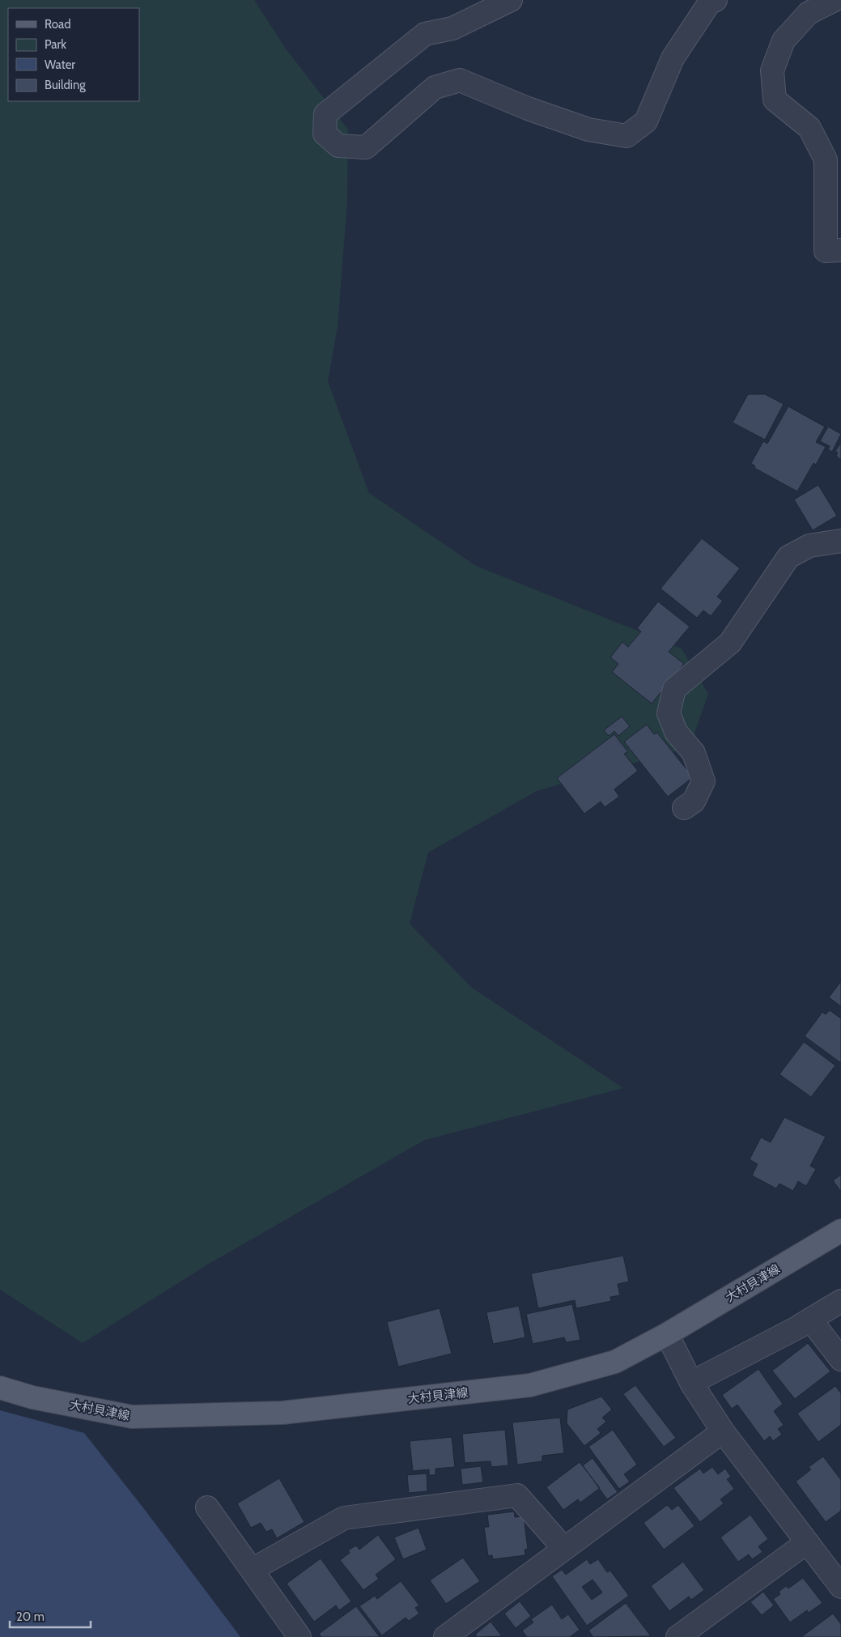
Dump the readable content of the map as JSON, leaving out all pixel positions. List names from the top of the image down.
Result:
{
  "streets": {
    "main road": ["大村貝津線"]
  },
  "legend": [
    "Road",
    "Park",
    "Water",
    "Building"
  ],
  "scale_bar": "20 m"
}
